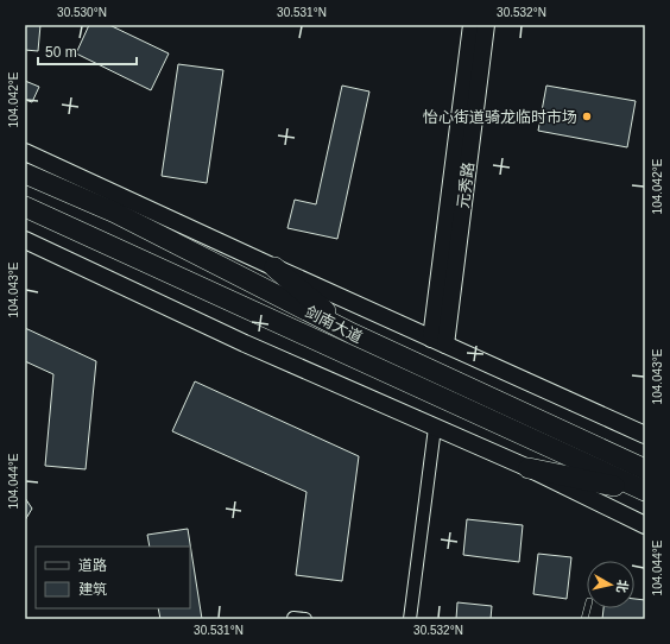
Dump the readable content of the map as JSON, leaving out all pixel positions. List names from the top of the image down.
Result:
{
  "streets": {
    "highway": ["剑南大道"],
    "main road": ["元秀路"]
  },
  "places": ["怡心街道骑龙临时市场"],
  "legend": ["道路", "建筑"],
  "scale_bar": "50 m",
  "north": "right",
  "coordinates": [
    "30.530°N",
    "30.531°N",
    "30.532°N",
    "104.042°E",
    "104.043°E",
    "104.044°E"
  ]
}
